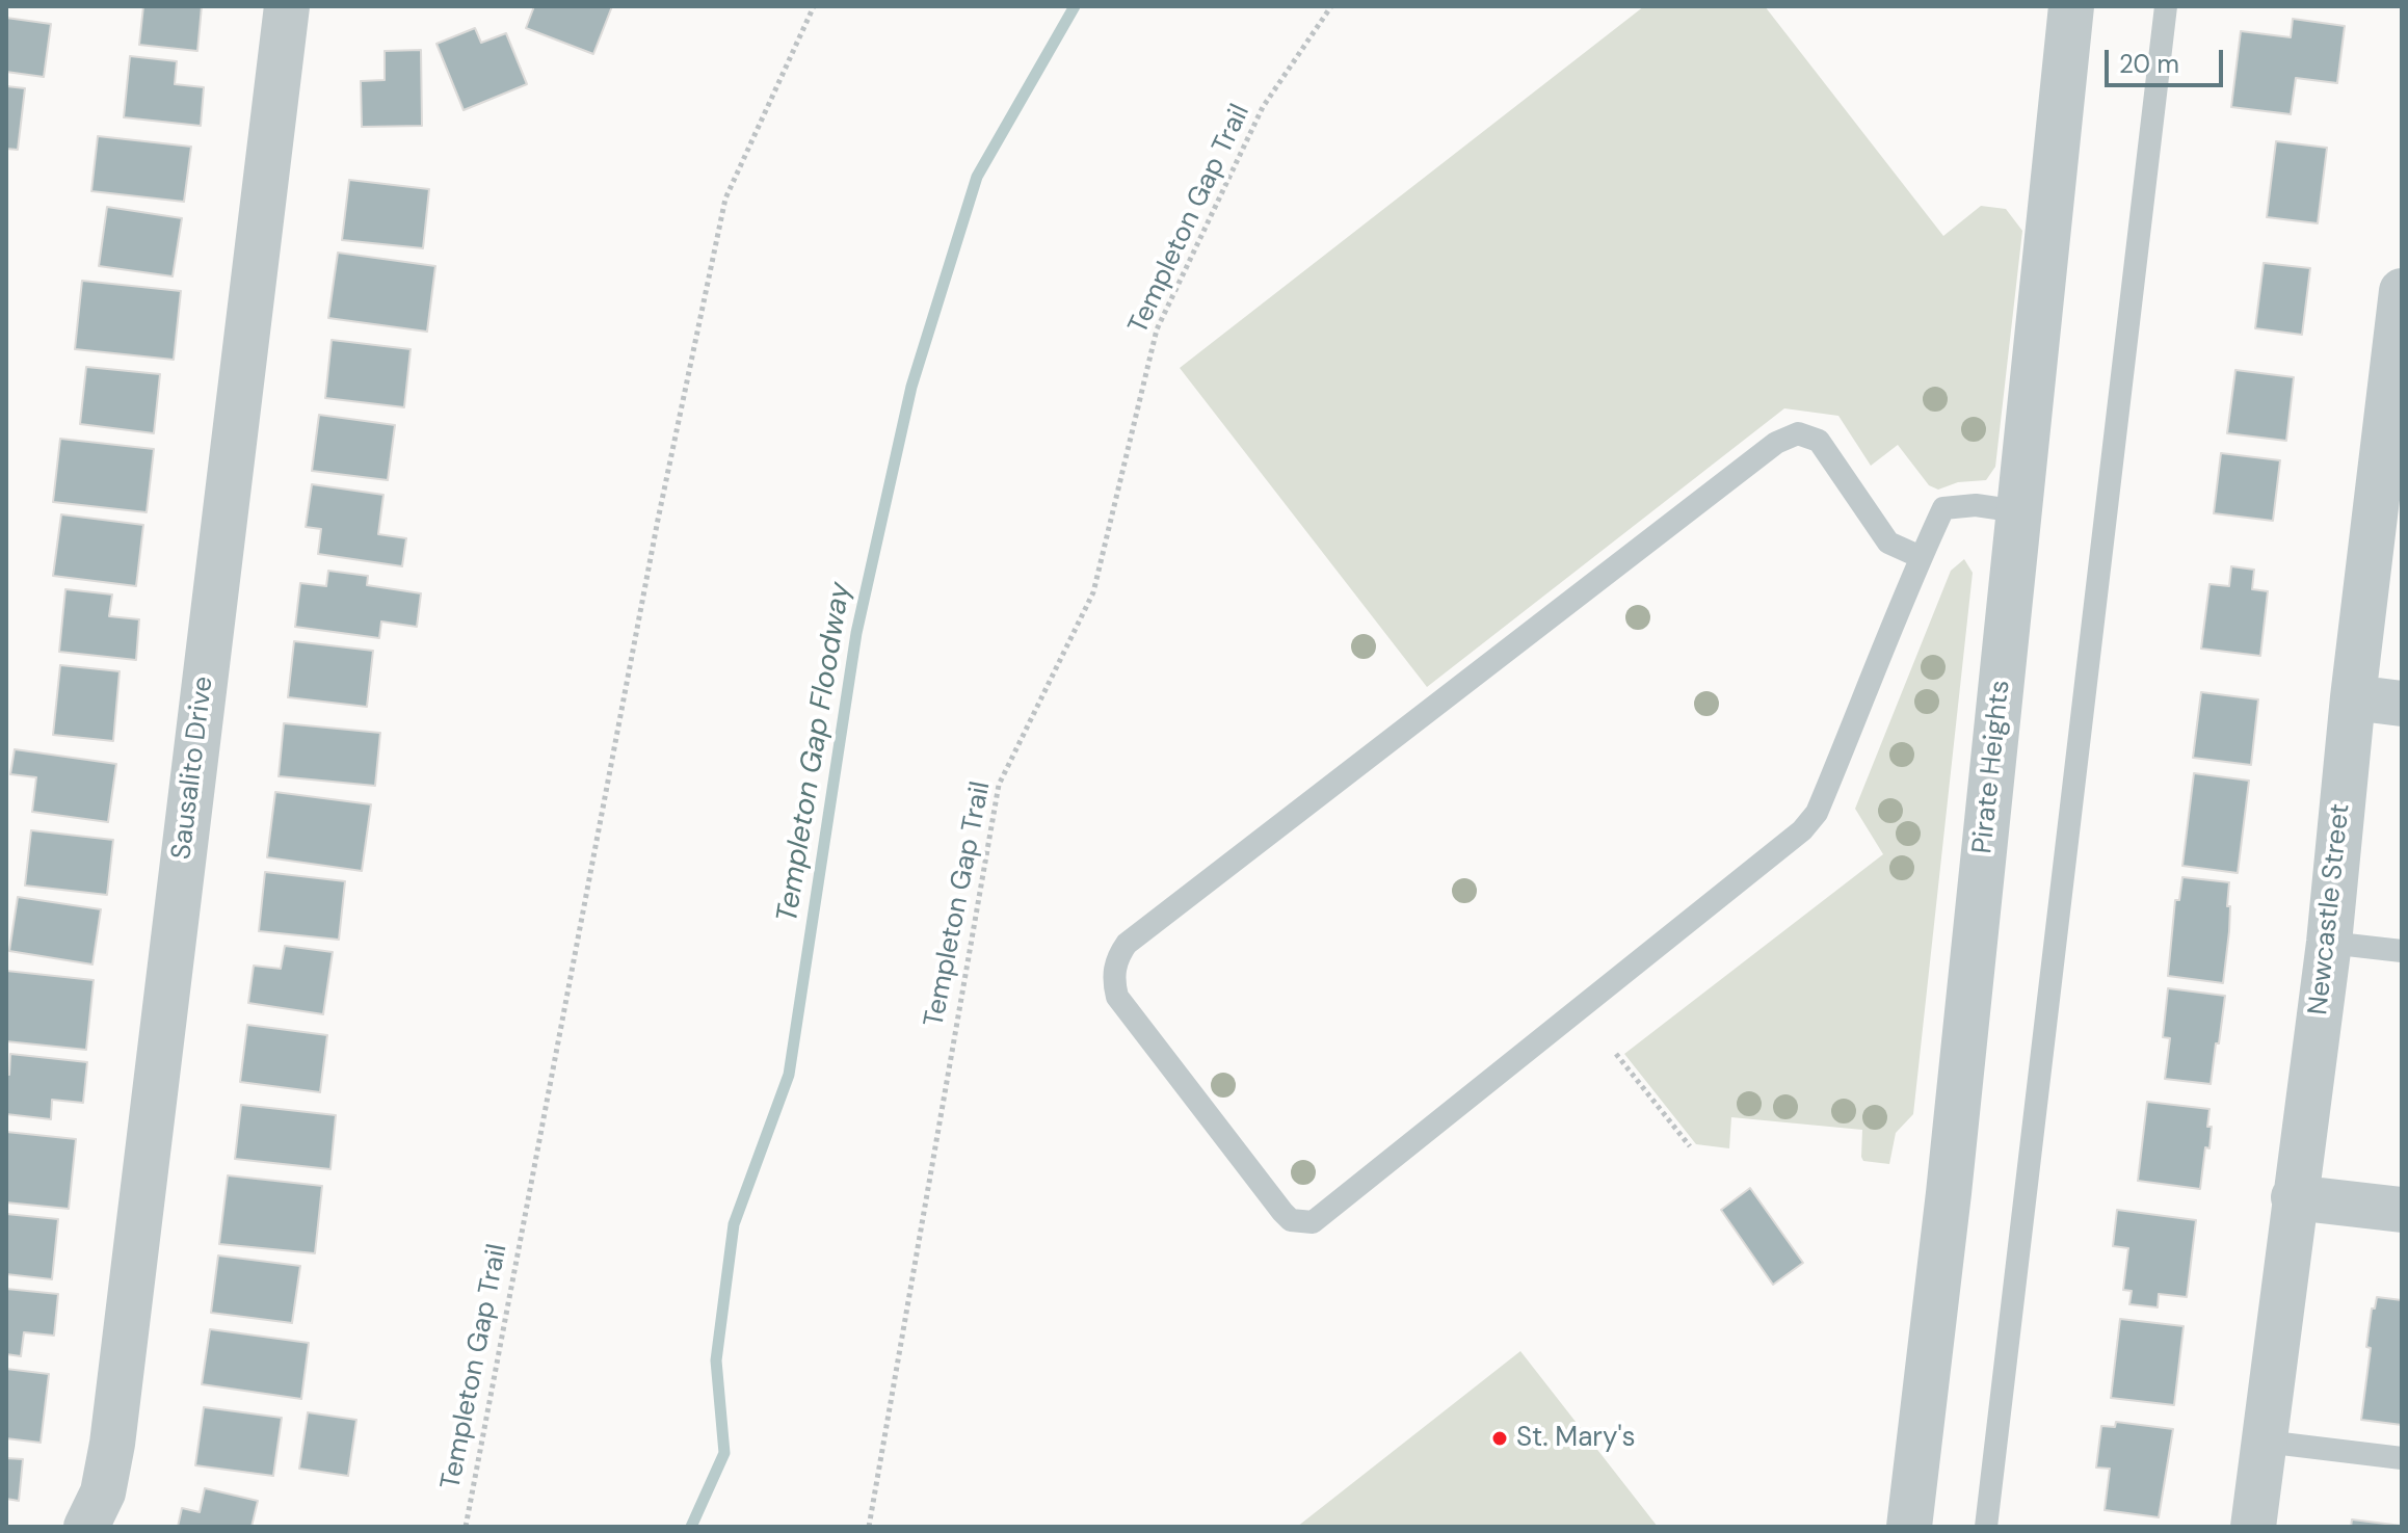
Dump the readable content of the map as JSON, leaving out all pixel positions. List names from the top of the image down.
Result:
{
  "streets": {
    "street": ["Pirate Heights", "Sausalito Drive", "Newcastle Street"],
    "path": ["Templeton Gap Trail"]
  },
  "water": ["Templeton Gap Floodway"],
  "places": ["St. Mary's"],
  "scale_bar": "20 m"
}
